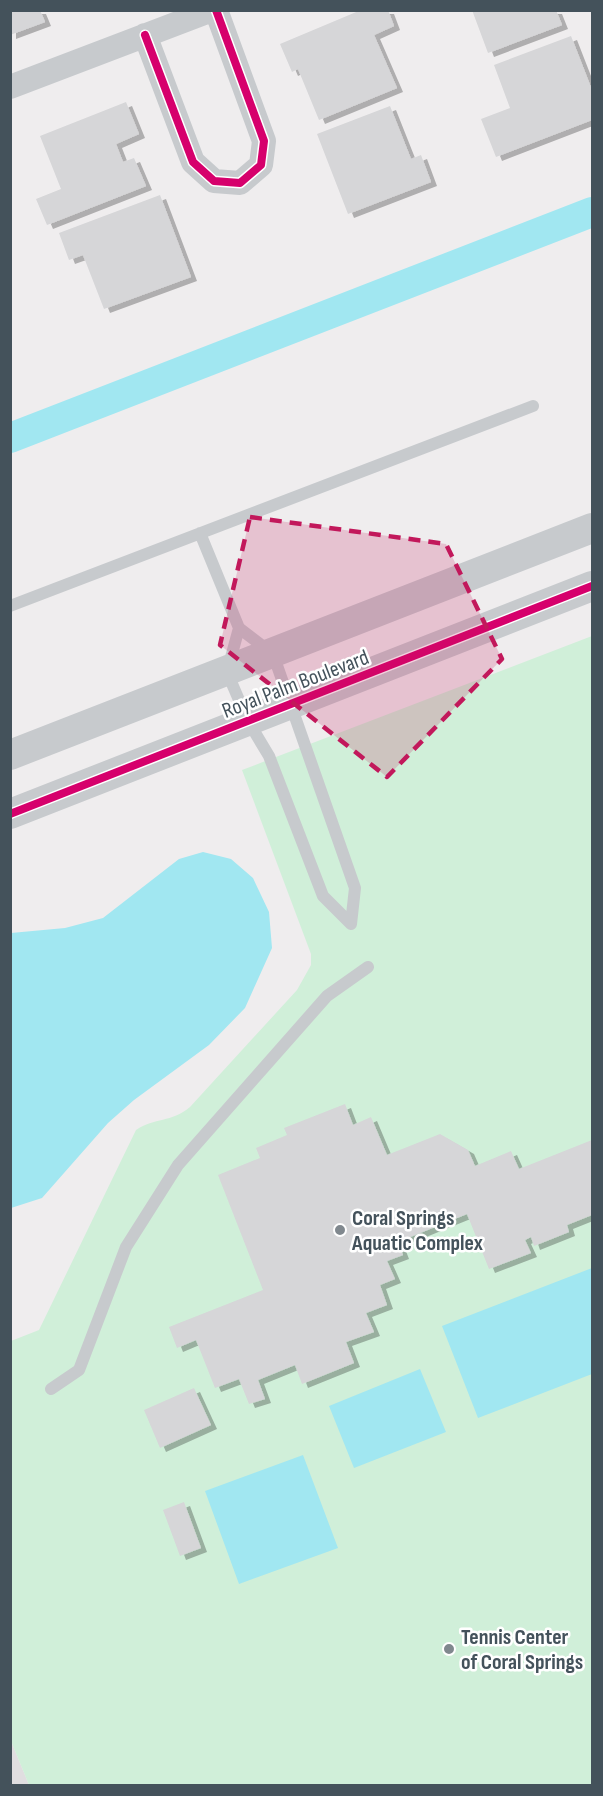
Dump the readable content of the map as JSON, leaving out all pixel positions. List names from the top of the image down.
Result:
{
  "streets": {
    "street": ["Royal Palm Boulevard"]
  },
  "places": ["Coral Springs Aquatic Complex", "Tennis Center of Coral Springs"]
}
